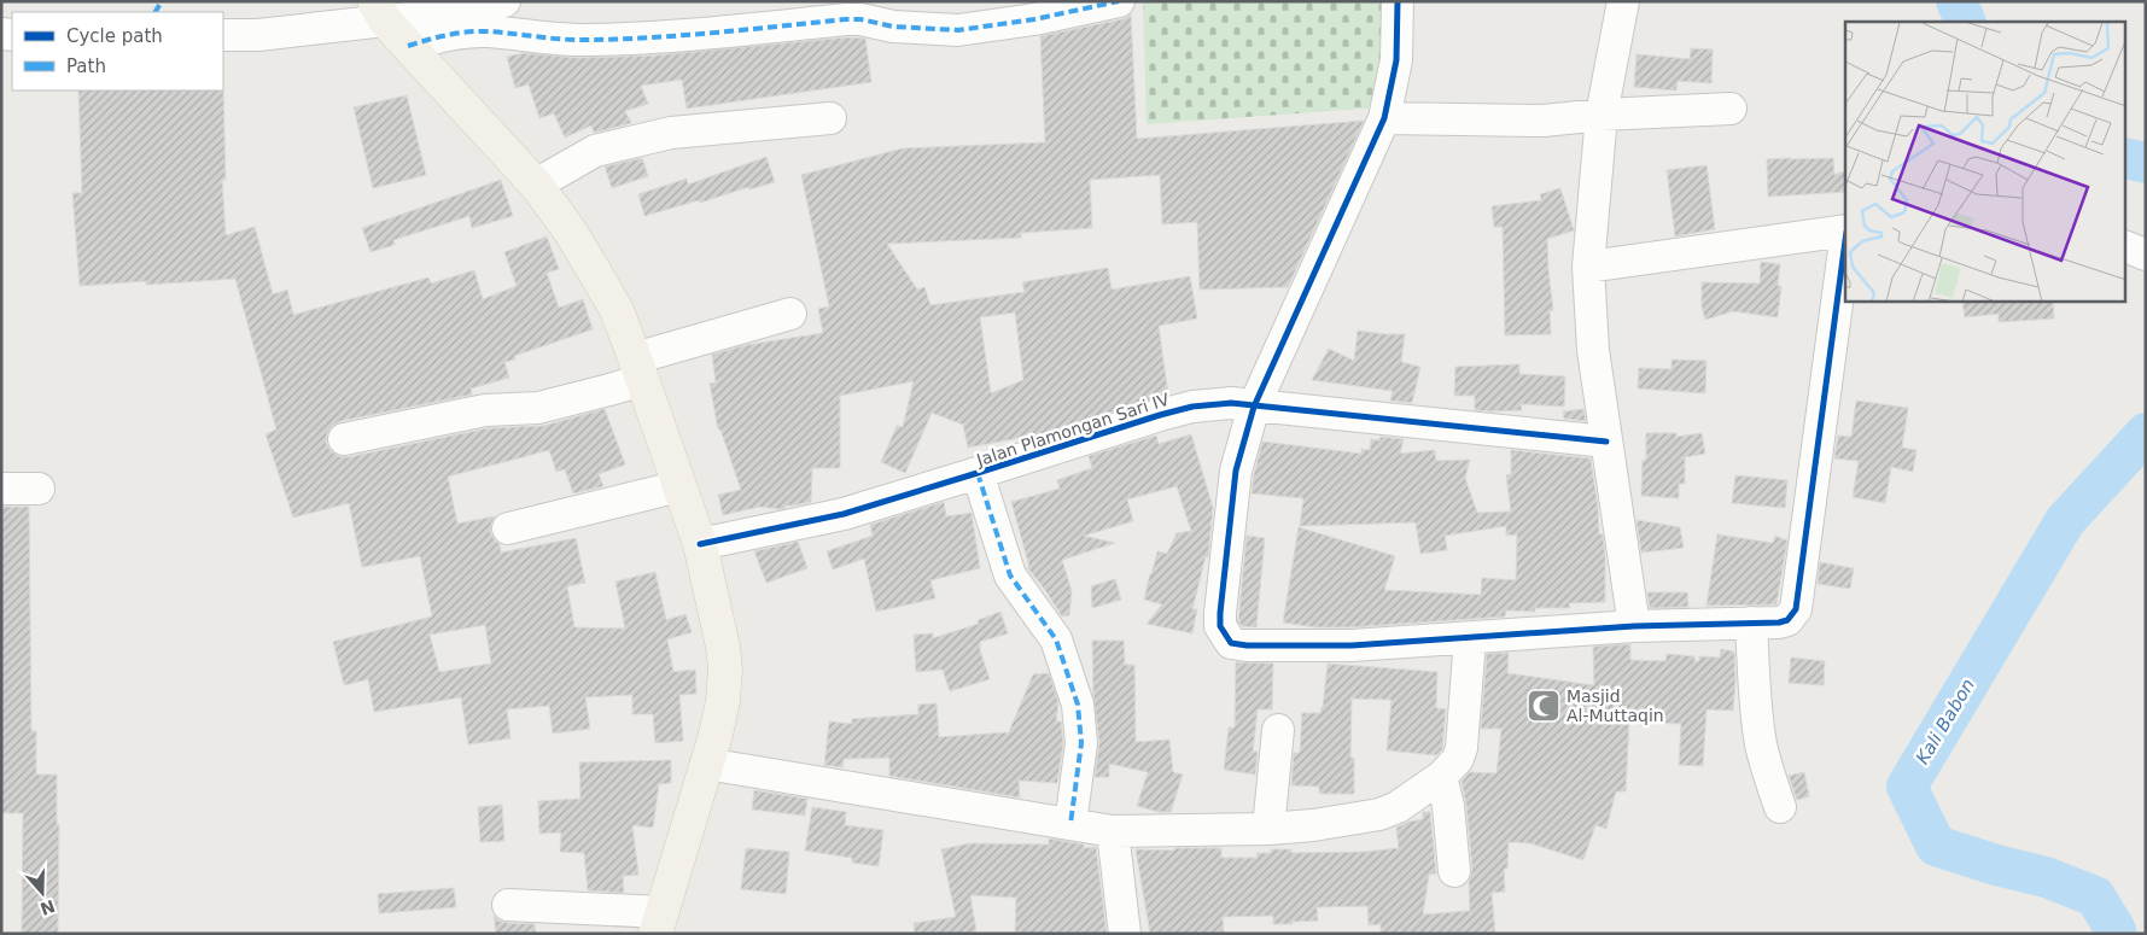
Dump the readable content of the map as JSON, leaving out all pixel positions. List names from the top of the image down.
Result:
{
  "streets": {
    "street": ["Jalan Plamongan Sari IV"]
  },
  "water": ["Kali Babon"],
  "places": {
    "mosque": ["Masjid Al-Muttaqin"]
  },
  "legend": ["Cycle path", "Path"],
  "north": "bottom"
}
